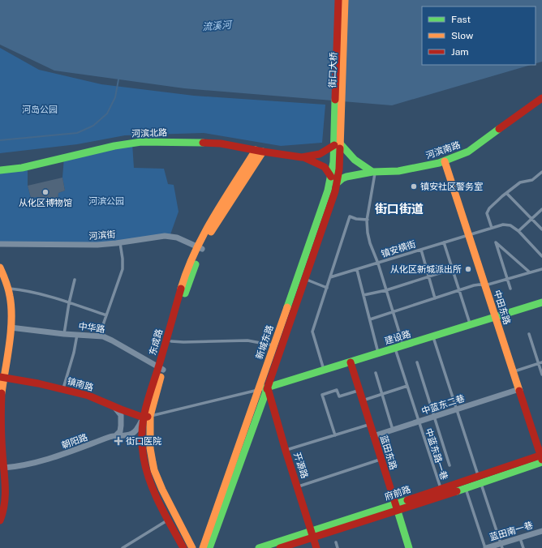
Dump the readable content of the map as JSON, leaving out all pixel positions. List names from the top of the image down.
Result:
{
  "streets": {
    "street": [
      "街口大桥",
      "河滨北路",
      "河滨南路",
      "河滨街",
      "中田东路",
      "中华路",
      "建设路",
      "东成路",
      "新城东路",
      "镇南路",
      "中蓝东二巷",
      "朝阳路",
      "蓝田东路",
      "开源路",
      "府前路",
      "蓝田南一巷"
    ],
    "lane": ["镇安横街", "中蓝东路一巷"]
  },
  "crossings": [
    ["街口大桥", "河滨北路"],
    ["街口大桥", "新城东路"],
    ["河滨北路", "东成路"],
    ["河滨北路", "新城东路"],
    ["河滨南路", "中田东路"],
    ["河滨南路", "新城东路"],
    ["河滨街", "东成路"],
    ["镇安横街", "中田东路"],
    ["镇安横街", "建设路"],
    ["中田东路", "建设路"],
    ["中田东路", "中蓝东二巷"],
    ["中田东路", "府前路"],
    ["中华路", "东成路"],
    ["建设路", "新城东路"],
    ["建设路", "蓝田东路"],
    ["建设路", "中蓝东路一巷"],
    ["建设路", "开源路"],
    ["东成路", "镇南路"],
    ["东成路", "朝阳路"],
    ["新城东路", "开源路"],
    ["镇南路", "朝阳路"],
    ["中蓝东二巷", "蓝田东路"],
    ["中蓝东二巷", "中蓝东路一巷"],
    ["蓝田东路", "府前路"],
    ["中蓝东路一巷", "府前路"],
    ["开源路", "府前路"]
  ],
  "districts": ["街口街道"],
  "water": ["流溪河"],
  "parks": ["河岛公园", "河滨公园"],
  "places": {
    "other": ["镇安社区警务室", "从化区博物馆", "从化区新城派出所"],
    "health": ["街口医院"]
  },
  "legend": ["Fast", "Slow", "Jam"]
}
